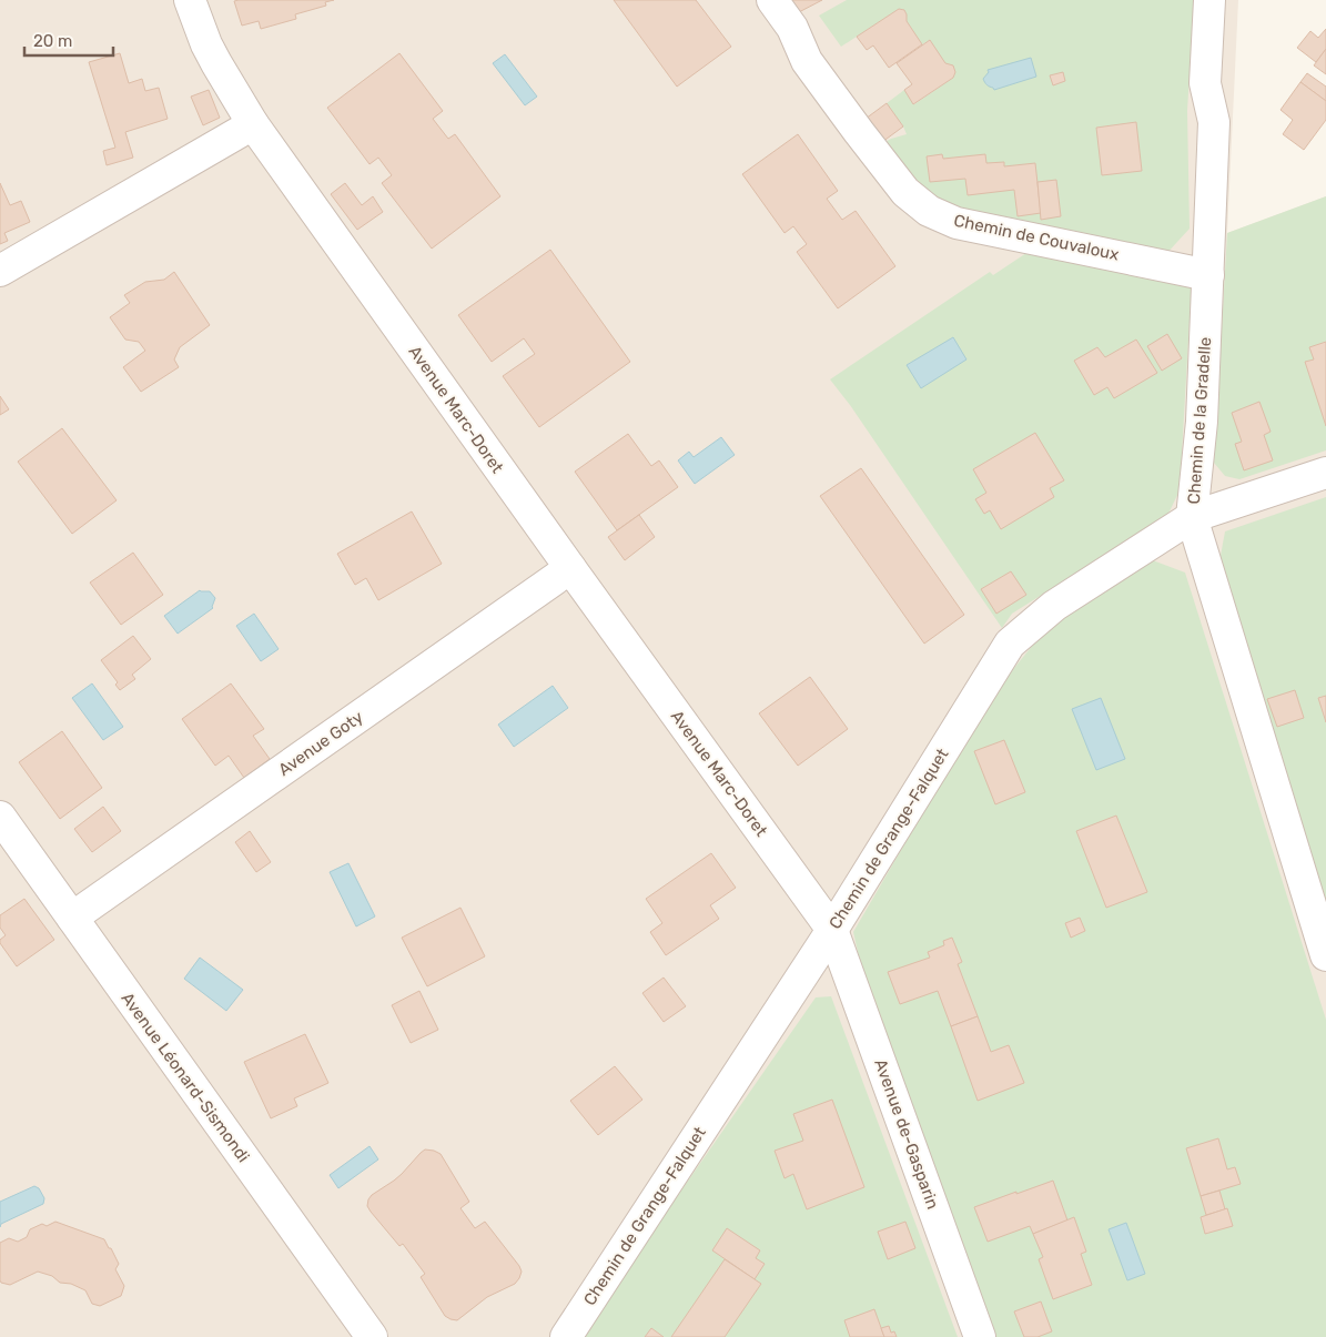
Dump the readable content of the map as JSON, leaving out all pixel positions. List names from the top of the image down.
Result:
{
  "streets": {
    "street": [
      "Chemin de Couvaloux",
      "Avenue Marc-Doret",
      "Chemin de la Gradelle",
      "Avenue Goty",
      "Chemin de Grange-Falquet",
      "Avenue Léonard-Sismondi",
      "Avenue de-Gasparin"
    ]
  },
  "crossings": [
    ["Chemin de Couvaloux", "Chemin de la Gradelle"],
    ["Avenue Marc-Doret", "Avenue Goty"],
    ["Avenue Marc-Doret", "Chemin de Grange-Falquet"],
    ["Avenue Marc-Doret", "Avenue de-Gasparin"],
    ["Chemin de la Gradelle", "Chemin de Grange-Falquet"],
    ["Avenue Goty", "Avenue Léonard-Sismondi"],
    ["Chemin de Grange-Falquet", "Avenue de-Gasparin"]
  ],
  "scale_bar": "20 m"
}
